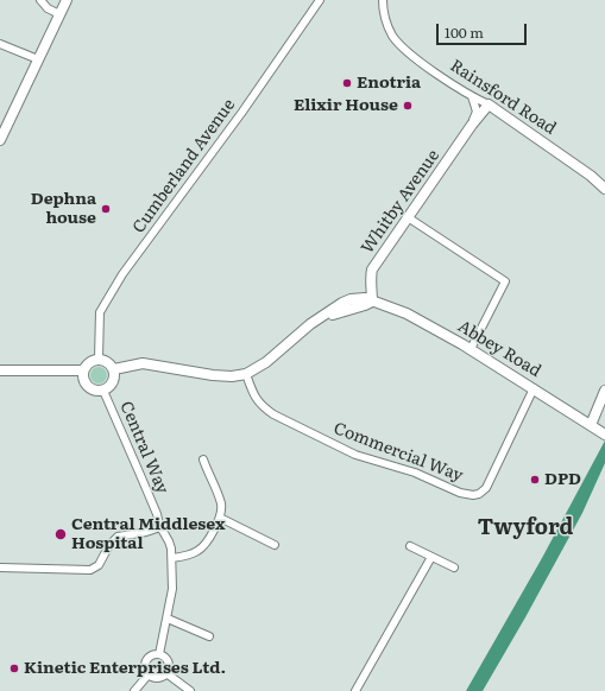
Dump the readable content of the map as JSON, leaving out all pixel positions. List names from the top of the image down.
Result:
{
  "streets": {
    "street": [
      "Rainsford Road",
      "Cumberland Avenue",
      "Whitby Avenue",
      "Abbey Road",
      "Central Way",
      "Commercial Way"
    ]
  },
  "crossings": [
    ["Rainsford Road", "Whitby Avenue"],
    ["Cumberland Avenue", "Abbey Road"],
    ["Cumberland Avenue", "Central Way"],
    ["Whitby Avenue", "Abbey Road"],
    ["Abbey Road", "Central Way"],
    ["Abbey Road", "Commercial Way"]
  ],
  "districts": ["Twyford"],
  "places": [
    "Enotria",
    "Elixir House",
    "Dephna house",
    "DPD",
    "Central Middlesex Hospital",
    "Kinetic Enterprises Ltd."
  ],
  "scale_bar": "100 m"
}
